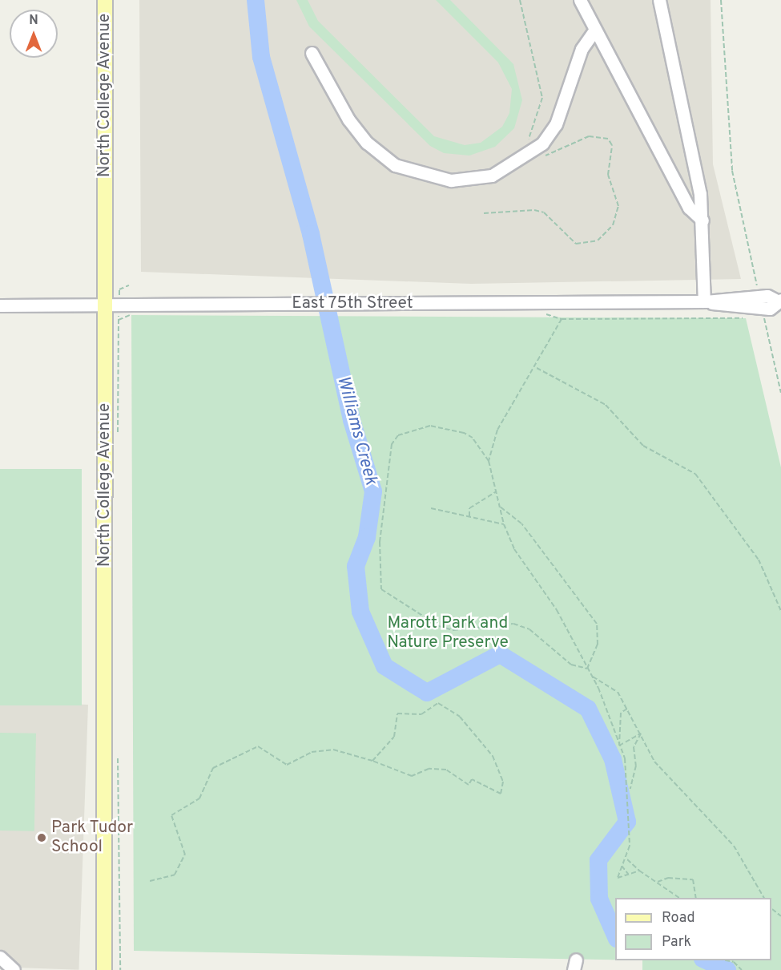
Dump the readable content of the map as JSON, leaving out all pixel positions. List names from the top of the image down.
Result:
{
  "streets": {
    "main road": ["North College Avenue"],
    "street": ["East 75th Street"]
  },
  "crossings": [
    ["North College Avenue", "East 75th Street"]
  ],
  "water": ["Williams Creek"],
  "parks": ["Marott Park and Nature Preserve"],
  "places": ["Park Tudor School"],
  "legend": ["Road", "Park"],
  "north": "top"
}
